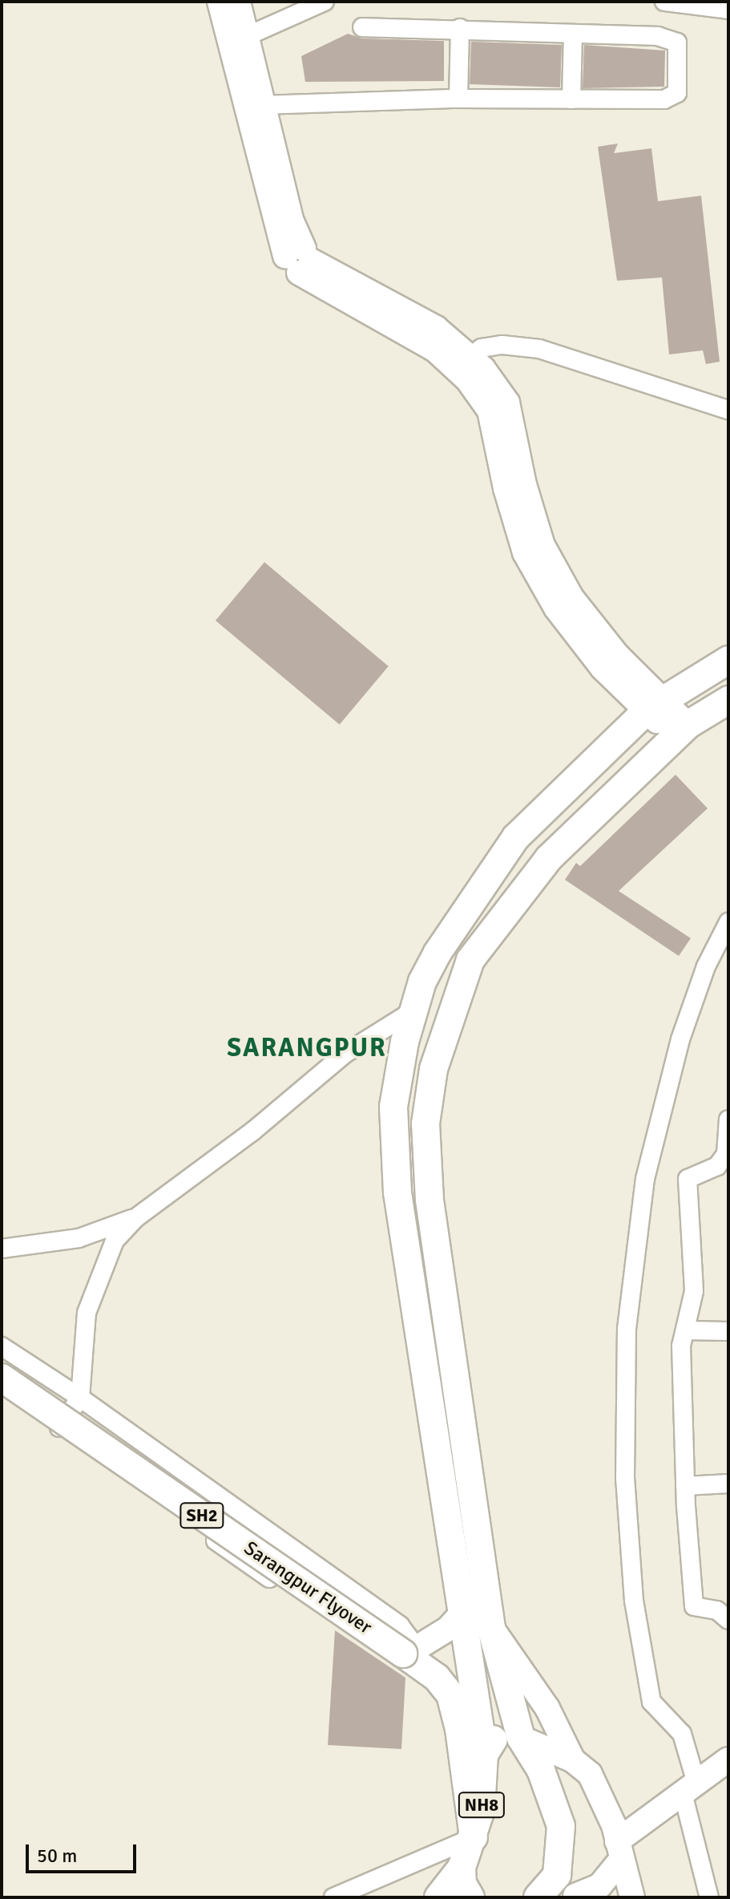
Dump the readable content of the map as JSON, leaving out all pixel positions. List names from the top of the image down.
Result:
{
  "streets": {
    "main road": ["SH2", "Sarangpur Flyover", "NH8"]
  },
  "districts": ["SARANGPUR"],
  "scale_bar": "50 m"
}
